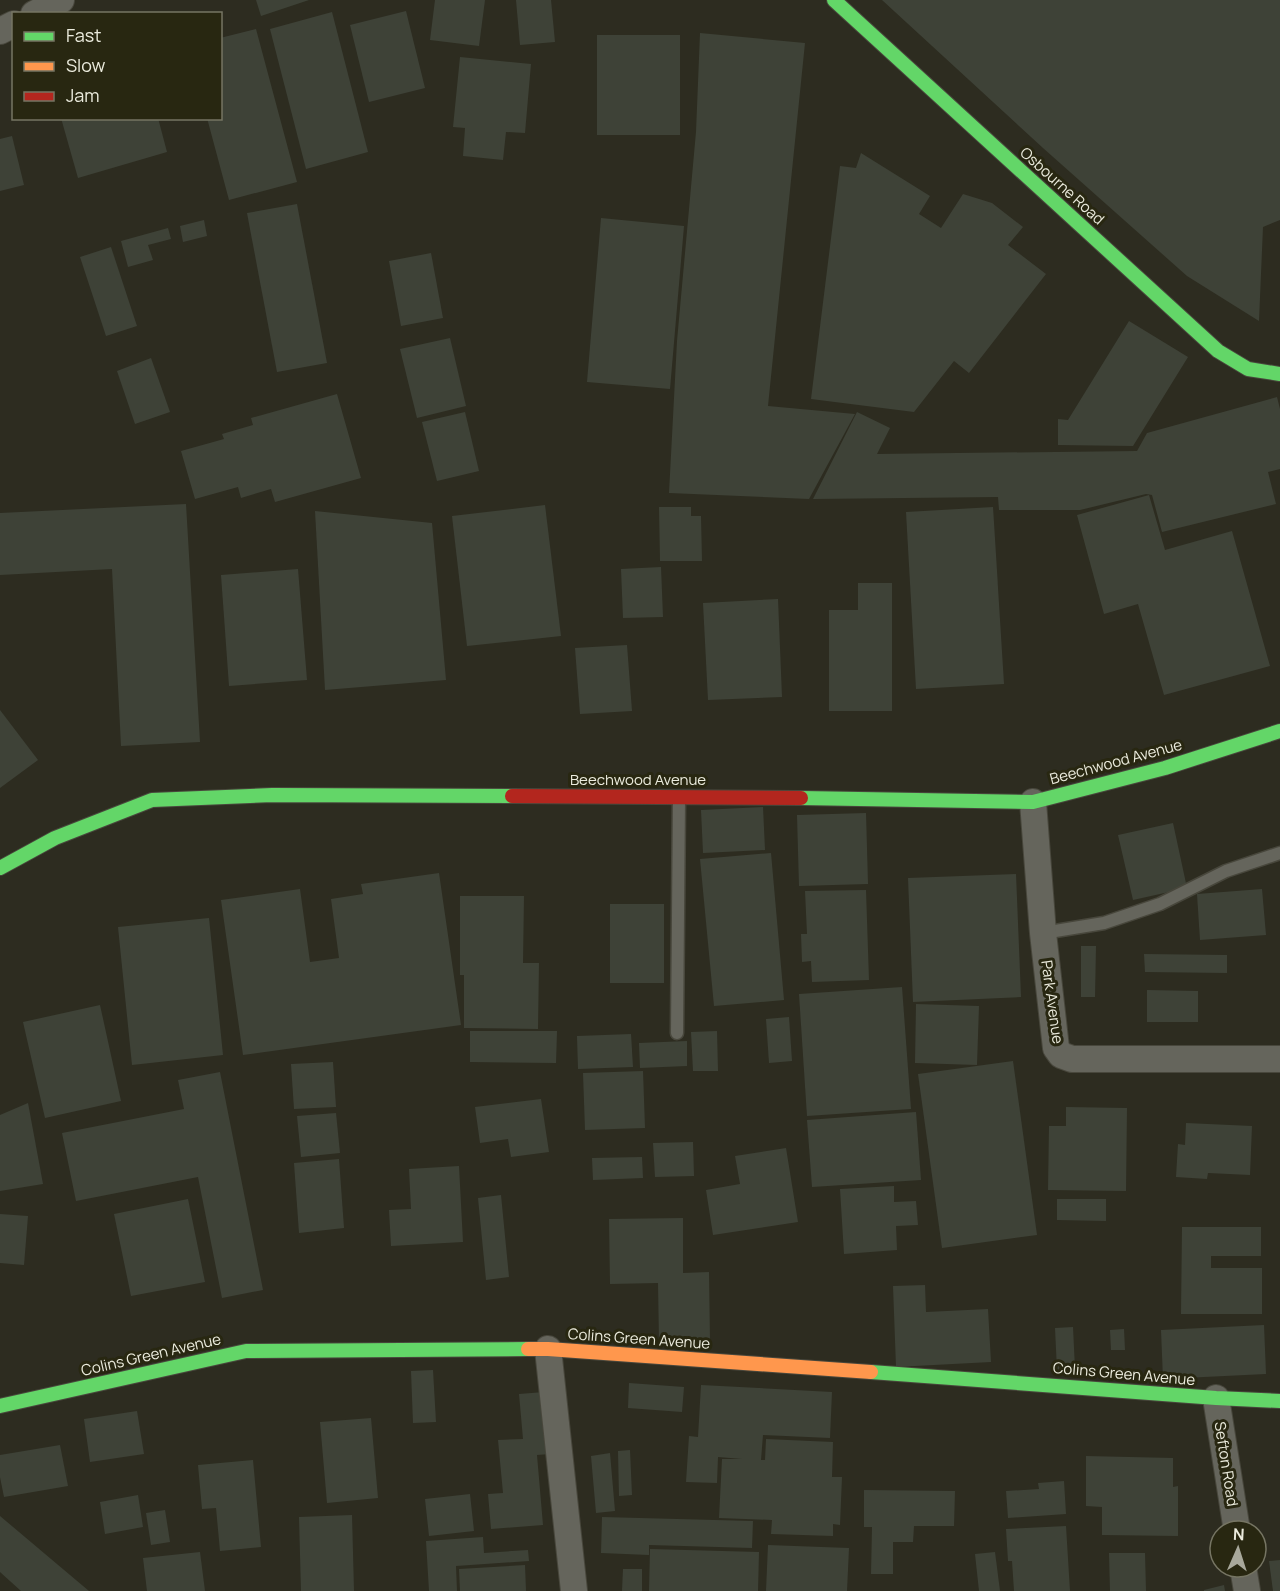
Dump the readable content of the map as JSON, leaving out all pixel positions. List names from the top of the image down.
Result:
{
  "streets": {
    "street": [
      "Osbourne Road",
      "Beechwood Avenue",
      "Park Avenue",
      "Colins Green Avenue",
      "Sefton Road"
    ]
  },
  "crossings": [
    ["Beechwood Avenue", "Park Avenue"],
    ["Colins Green Avenue", "Sefton Road"]
  ],
  "legend": ["Fast", "Slow", "Jam"],
  "north": "top"
}
